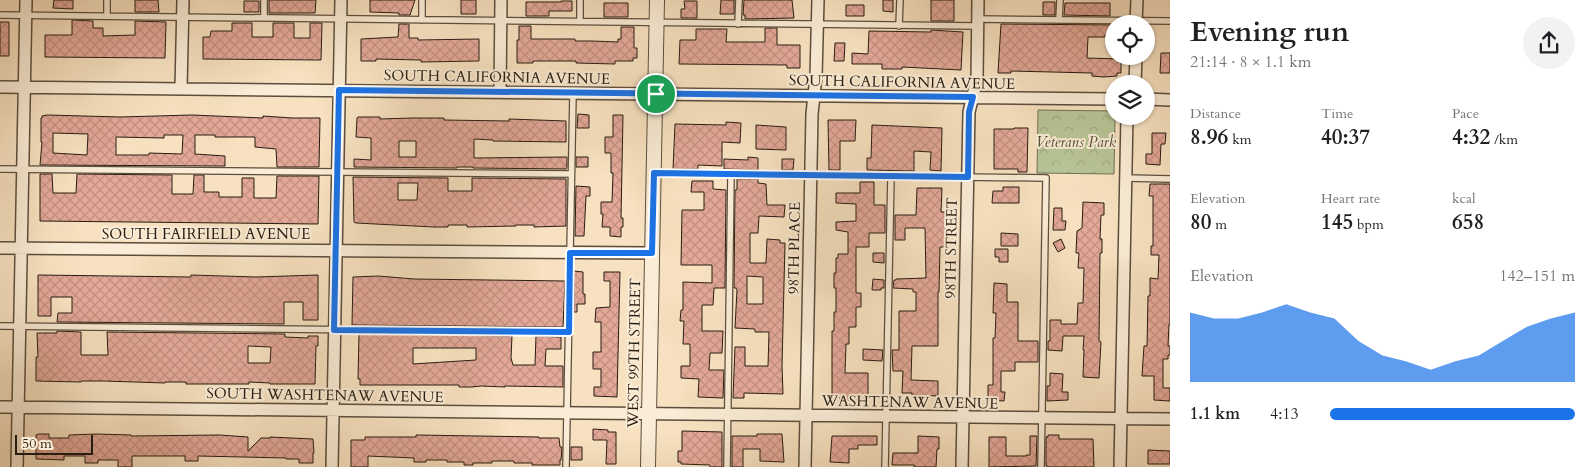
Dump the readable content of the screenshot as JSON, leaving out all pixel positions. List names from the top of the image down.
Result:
{
  "streets": {
    "street": [
      "SOUTH CALIFORNIA AVENUE",
      "SOUTH FAIRFIELD AVENUE",
      "98TH PLACE",
      "98TH STREET",
      "WEST 99TH STREET",
      "SOUTH WASHTENAW AVENUE",
      "WASHTENAW AVENUE"
    ]
  },
  "crossings": [
    ["SOUTH CALIFORNIA AVENUE", "98TH PLACE"],
    ["SOUTH CALIFORNIA AVENUE", "98TH STREET"],
    ["SOUTH CALIFORNIA AVENUE", "WEST 99TH STREET"],
    ["SOUTH FAIRFIELD AVENUE", "WEST 99TH STREET"],
    ["98TH PLACE", "WASHTENAW AVENUE"],
    ["98TH STREET", "WASHTENAW AVENUE"],
    ["WEST 99TH STREET", "SOUTH WASHTENAW AVENUE"],
    ["WEST 99TH STREET", "WASHTENAW AVENUE"],
    ["SOUTH WASHTENAW AVENUE", "WASHTENAW AVENUE"]
  ],
  "parks": ["Veterans Park"],
  "scale_bar": "50 m",
  "page": {
    "heading": ["Evening run", "21:14 · 8 × 1.1 km"],
    "stats": [
      ["Distance", "8.96 km"],
      ["Time", "40:37"],
      ["Pace", "4:32 /km"],
      ["Elevation", "80 m"],
      ["Heart rate", "145 bpm"],
      ["kcal", "658"]
    ],
    "chart": ["Elevation", "142–151 m"],
    "list": [
      {
        "name": "1.1 km",
        "note": "4:13"
      }
    ],
    "scale": "50 m"
  }
}
